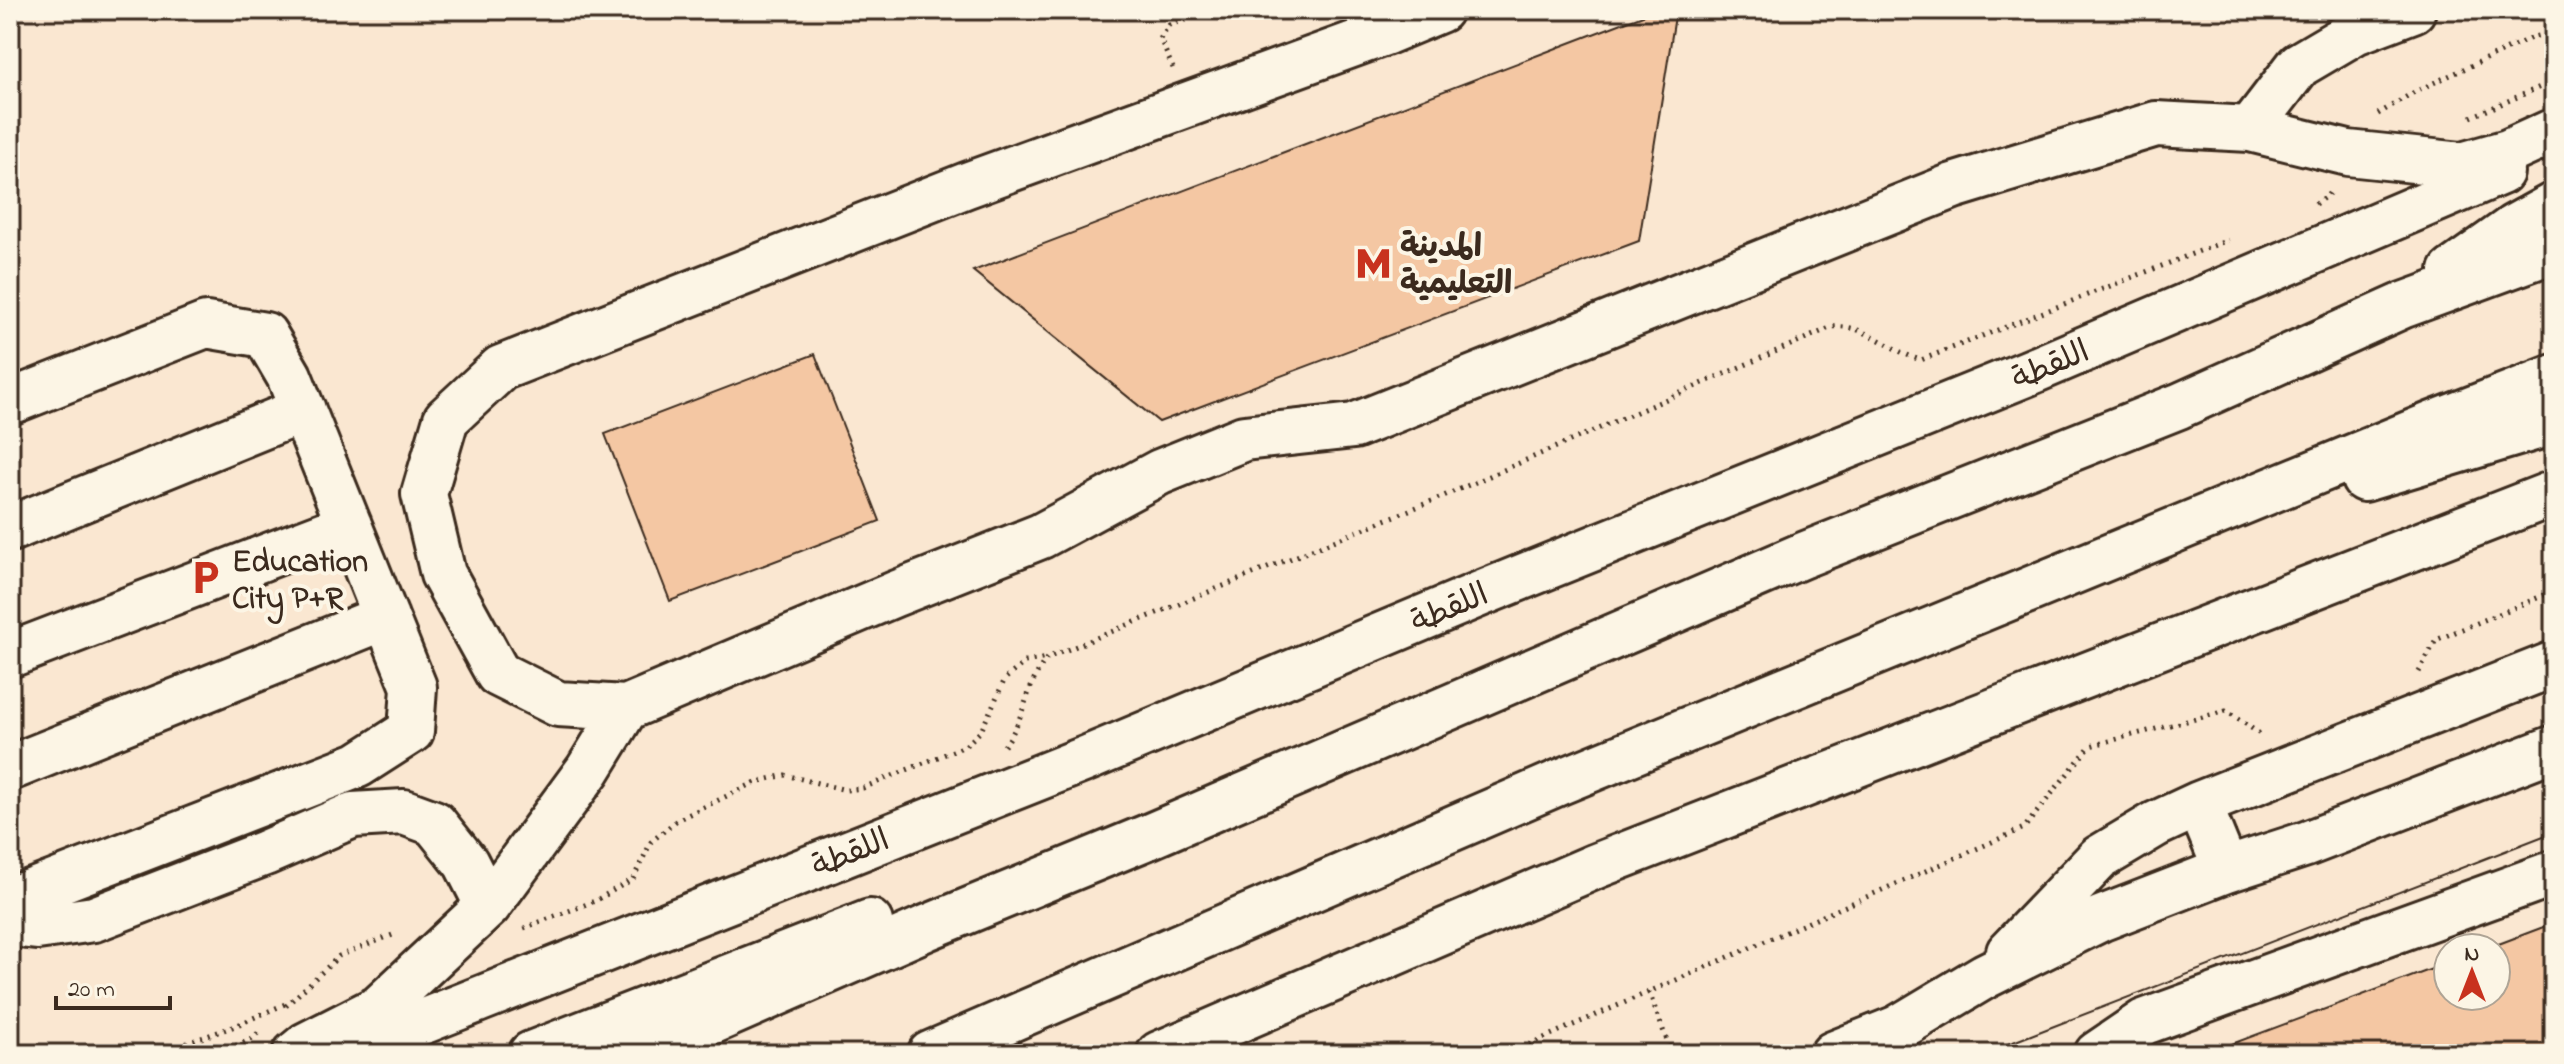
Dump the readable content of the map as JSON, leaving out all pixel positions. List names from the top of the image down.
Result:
{
  "streets": {
    "main road": ["اللقطة"]
  },
  "places": {
    "metro station": ["المدينة التعليمية"],
    "parking": ["Education City P+R"]
  },
  "scale_bar": "20 m",
  "north": "top"
}
